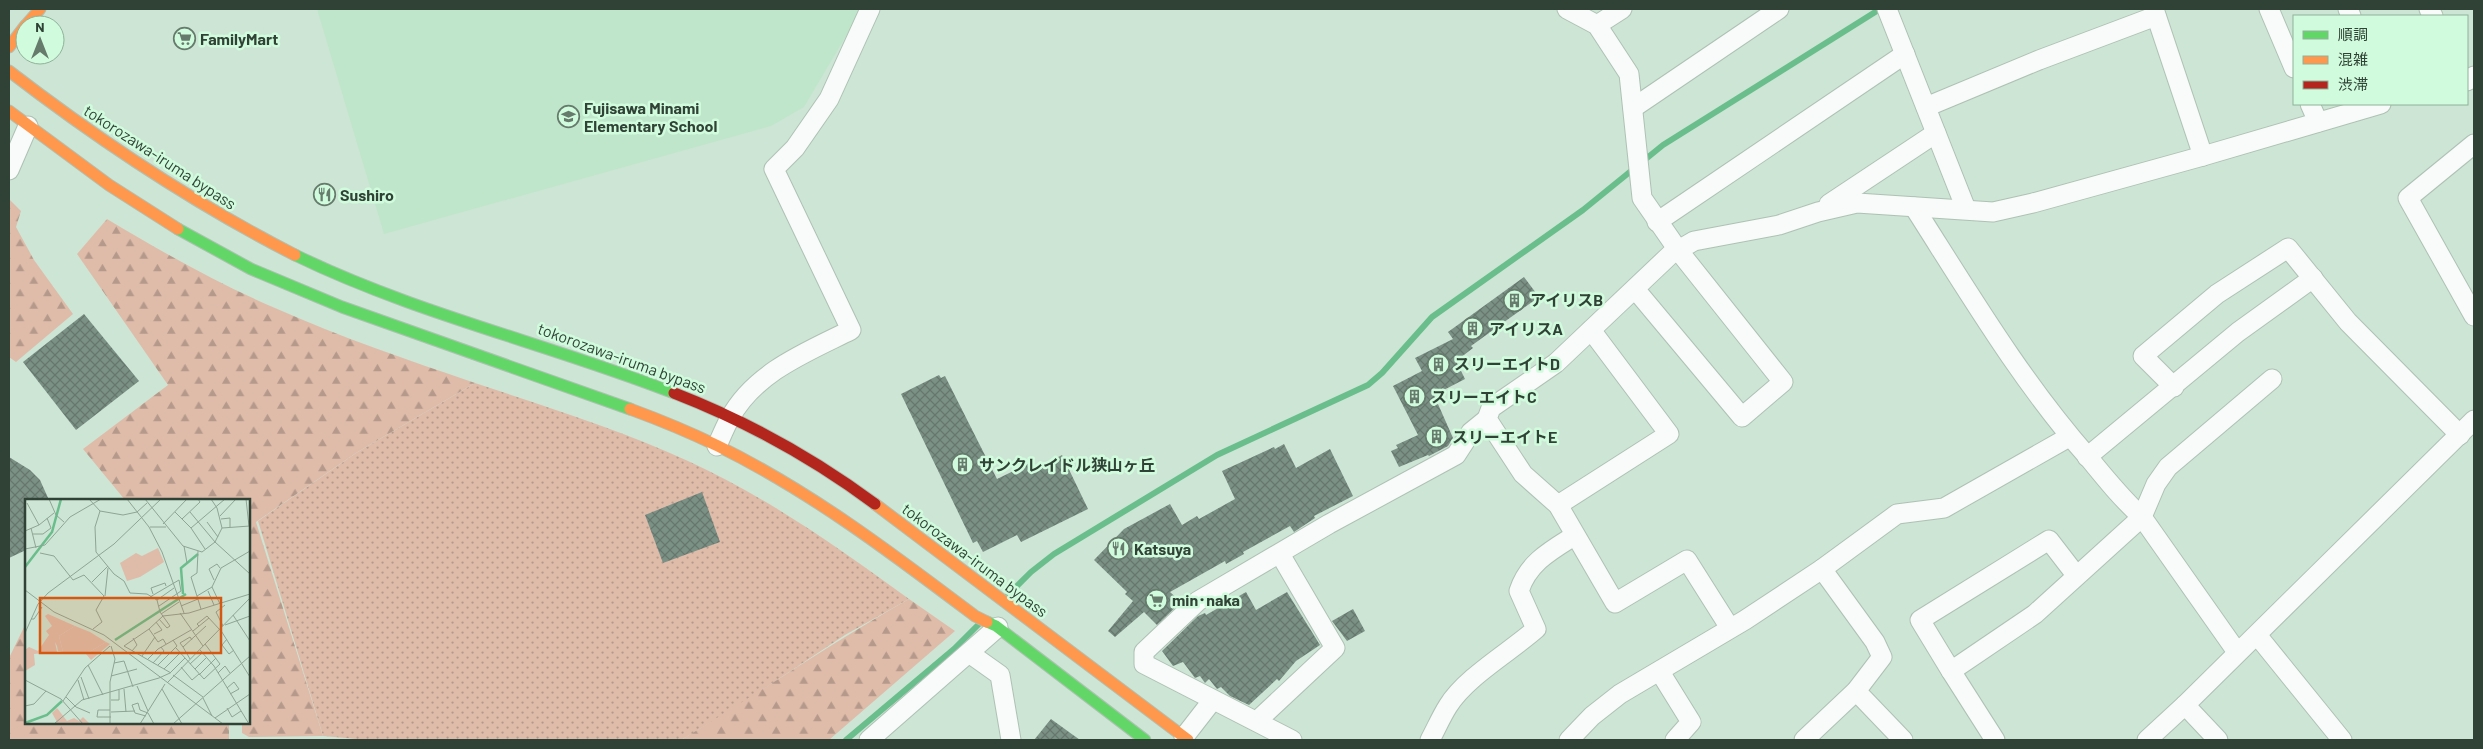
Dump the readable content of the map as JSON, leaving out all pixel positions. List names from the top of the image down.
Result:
{
  "streets": {
    "main road": ["tokorozawa-iruma bypass"]
  },
  "places": {
    "supermarket": ["FamilyMart", "min･naka"],
    "school or university": ["Fujisawa Minami Elementary School"],
    "restaurant": ["Sushiro", "Katsuya"],
    "building": [
      "アイリスB",
      "アイリスA",
      "スリーエイトD",
      "スリーエイトC",
      "スリーエイトE",
      "サンクレイドル狭山ヶ丘"
    ]
  },
  "legend": ["順調", "混雑", "渋滞"],
  "north": "top"
}
